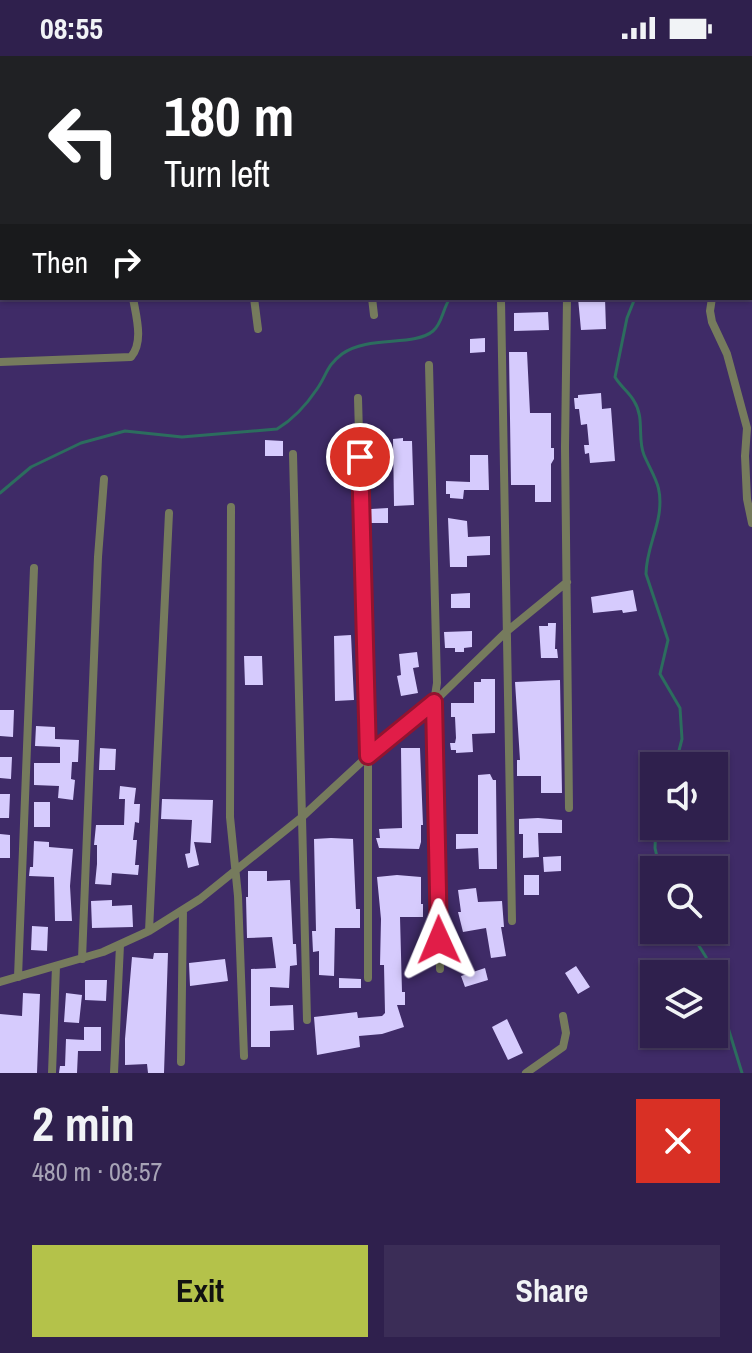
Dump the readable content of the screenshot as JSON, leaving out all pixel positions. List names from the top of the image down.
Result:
{
  "page": {
    "status": "08:55",
    "turn": ["180 m", "Turn left"],
    "then": "Then",
    "heading": ["2 min", "480 m · 08:57"],
    "buttons": ["Exit", "Share"]
  }
}
